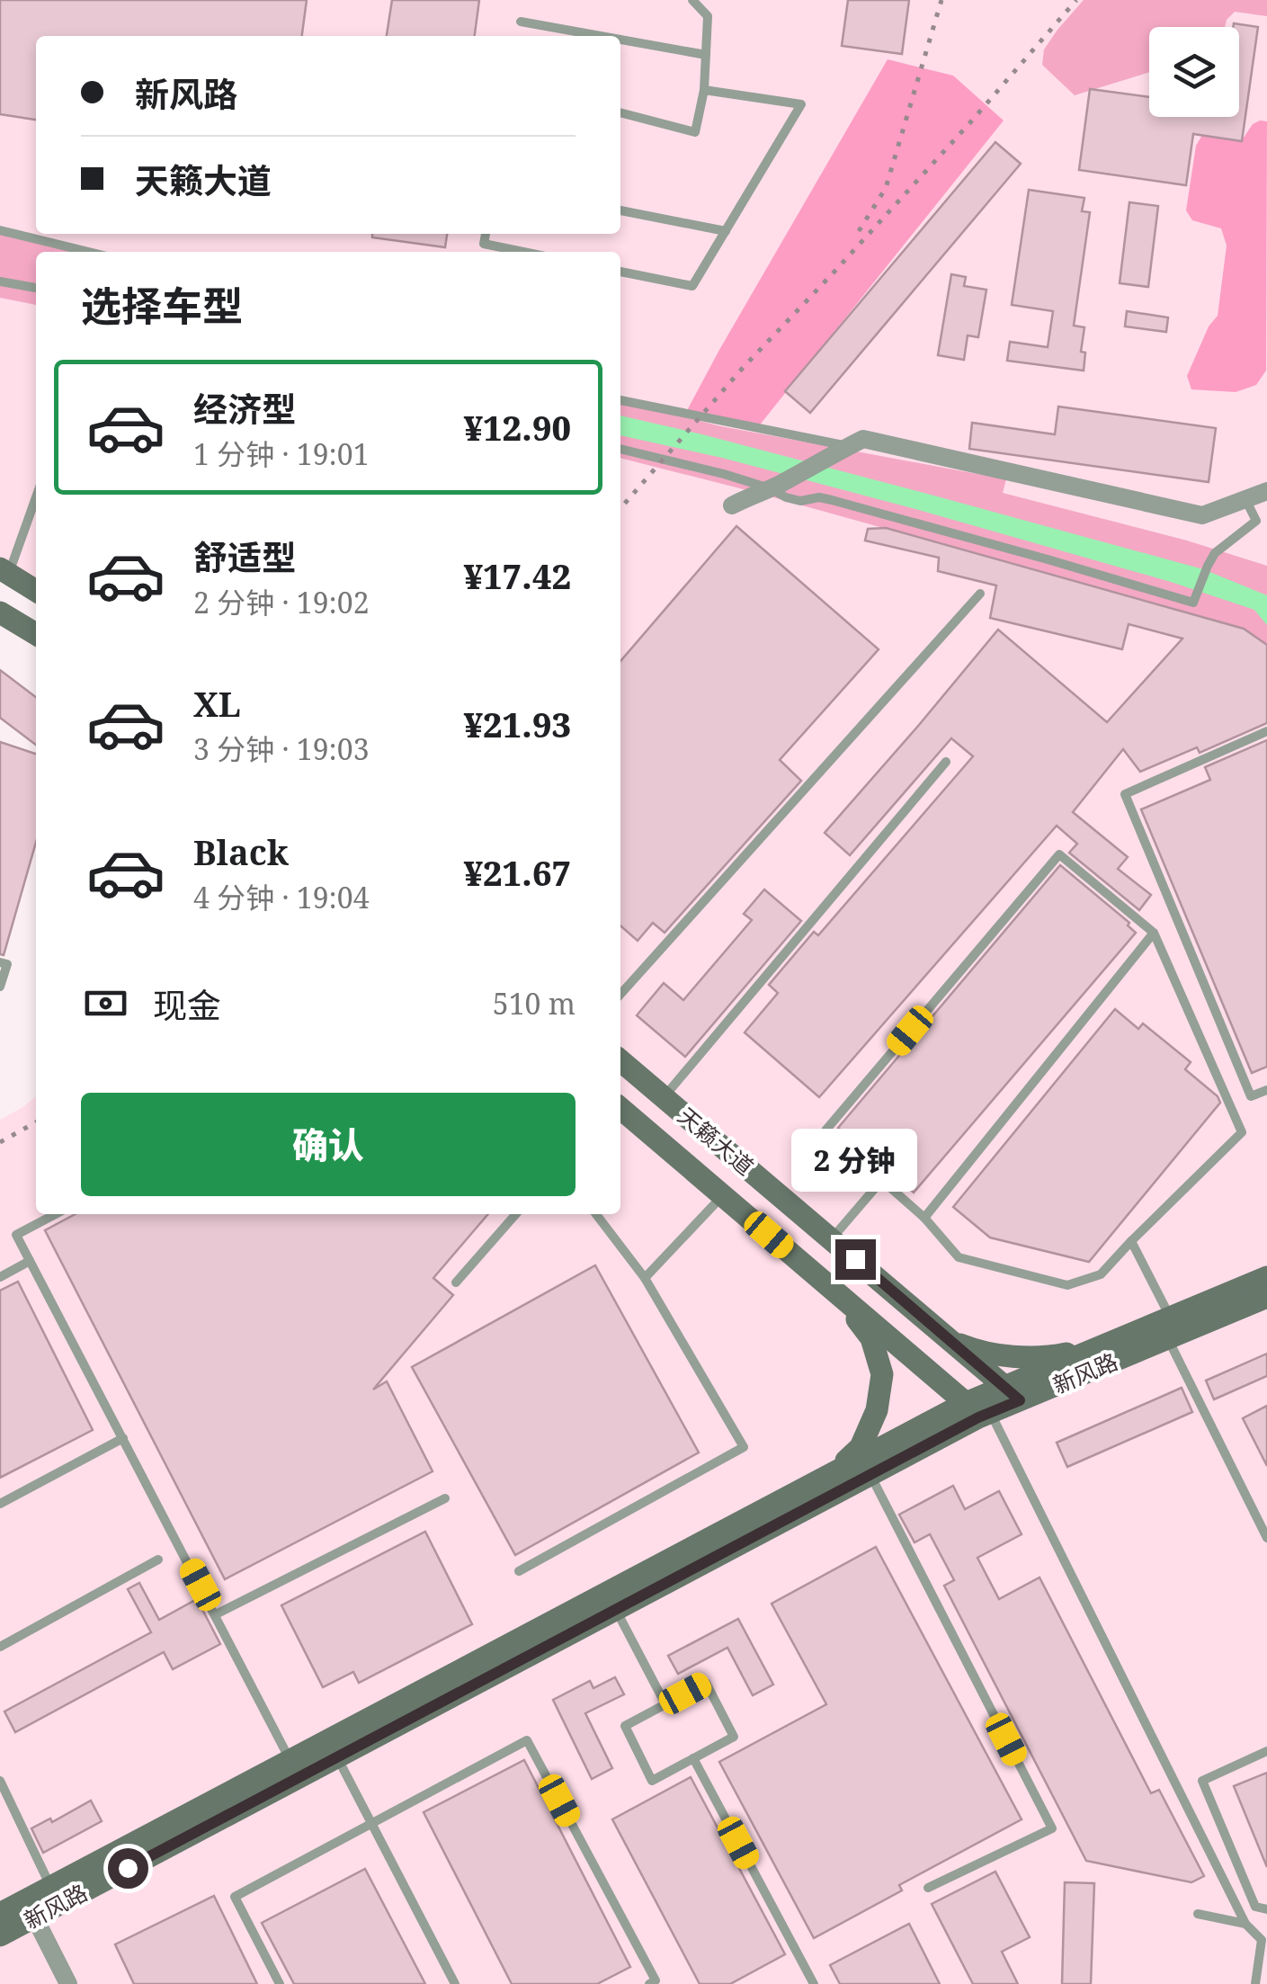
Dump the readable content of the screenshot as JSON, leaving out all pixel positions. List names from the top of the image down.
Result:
{
  "streets": {
    "street": ["天籁大道", "新风路"]
  },
  "crossings": [
    ["天籁大道", "新风路"]
  ],
  "page": {
    "banner": ["新风路", "天籁大道"],
    "heading": "选择车型",
    "list": [
      {
        "name": "经济型",
        "note": "1 分钟 · 19:01",
        "value": "¥12.90"
      },
      {
        "name": "舒适型",
        "note": "2 分钟 · 19:02",
        "value": "¥17.42"
      },
      {
        "name": "XL",
        "note": "3 分钟 · 19:03",
        "value": "¥21.93"
      },
      {
        "name": "Black",
        "note": "4 分钟 · 19:04",
        "value": "¥21.67"
      }
    ],
    "pay": ["现金", "510 m"],
    "buttons": "确认",
    "bubble": "2 分钟"
  }
}
